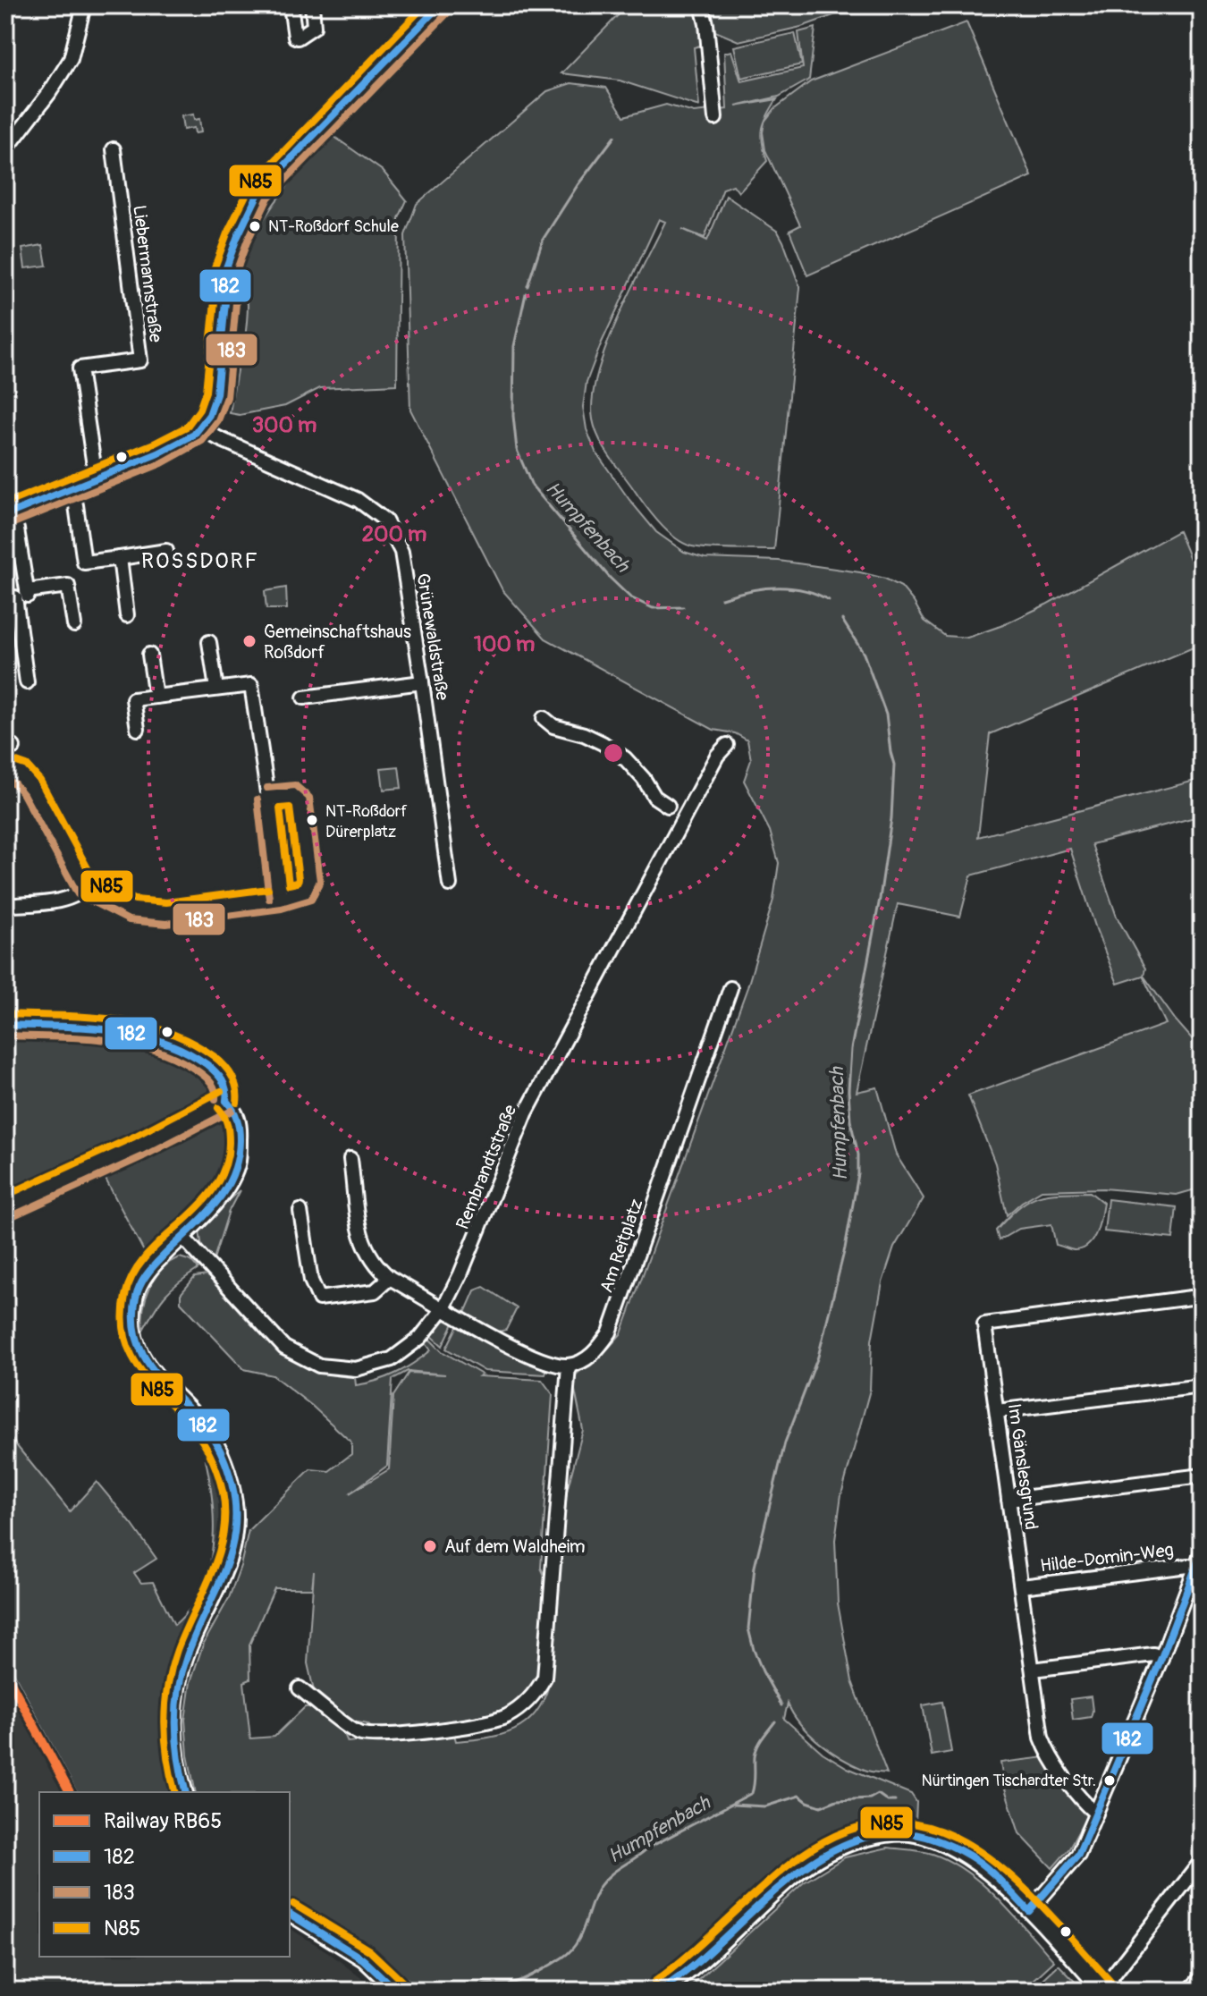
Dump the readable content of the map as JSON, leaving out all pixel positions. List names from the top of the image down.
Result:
{
  "streets": {
    "street": [
      "Liebermannstraße",
      "Grünewaldstraße",
      "Rembrandtstraße",
      "Am Reitplatz",
      "Im Gänslesgrund",
      "Hilde-Domin-Weg"
    ]
  },
  "crossings": [
    ["Im Gänslesgrund", "Hilde-Domin-Weg"]
  ],
  "districts": ["ROSSDORF"],
  "water": ["Humpfenbach"],
  "places": [
    "NT-Roßdorf Schule",
    "Gemeinschaftshaus Roßdorf",
    "NT-Roßdorf Dürerplatz",
    "Auf dem Waldheim",
    "Nürtingen Tischardter Str."
  ],
  "lines": [
    "transit line 182",
    "transit line N85",
    "transit line 183",
    "rail line RB65"
  ],
  "legend": [
    "Railway RB65",
    "182",
    "183",
    "N85"
  ],
  "rings": ["300 m", "200 m", "100 m"]
}
